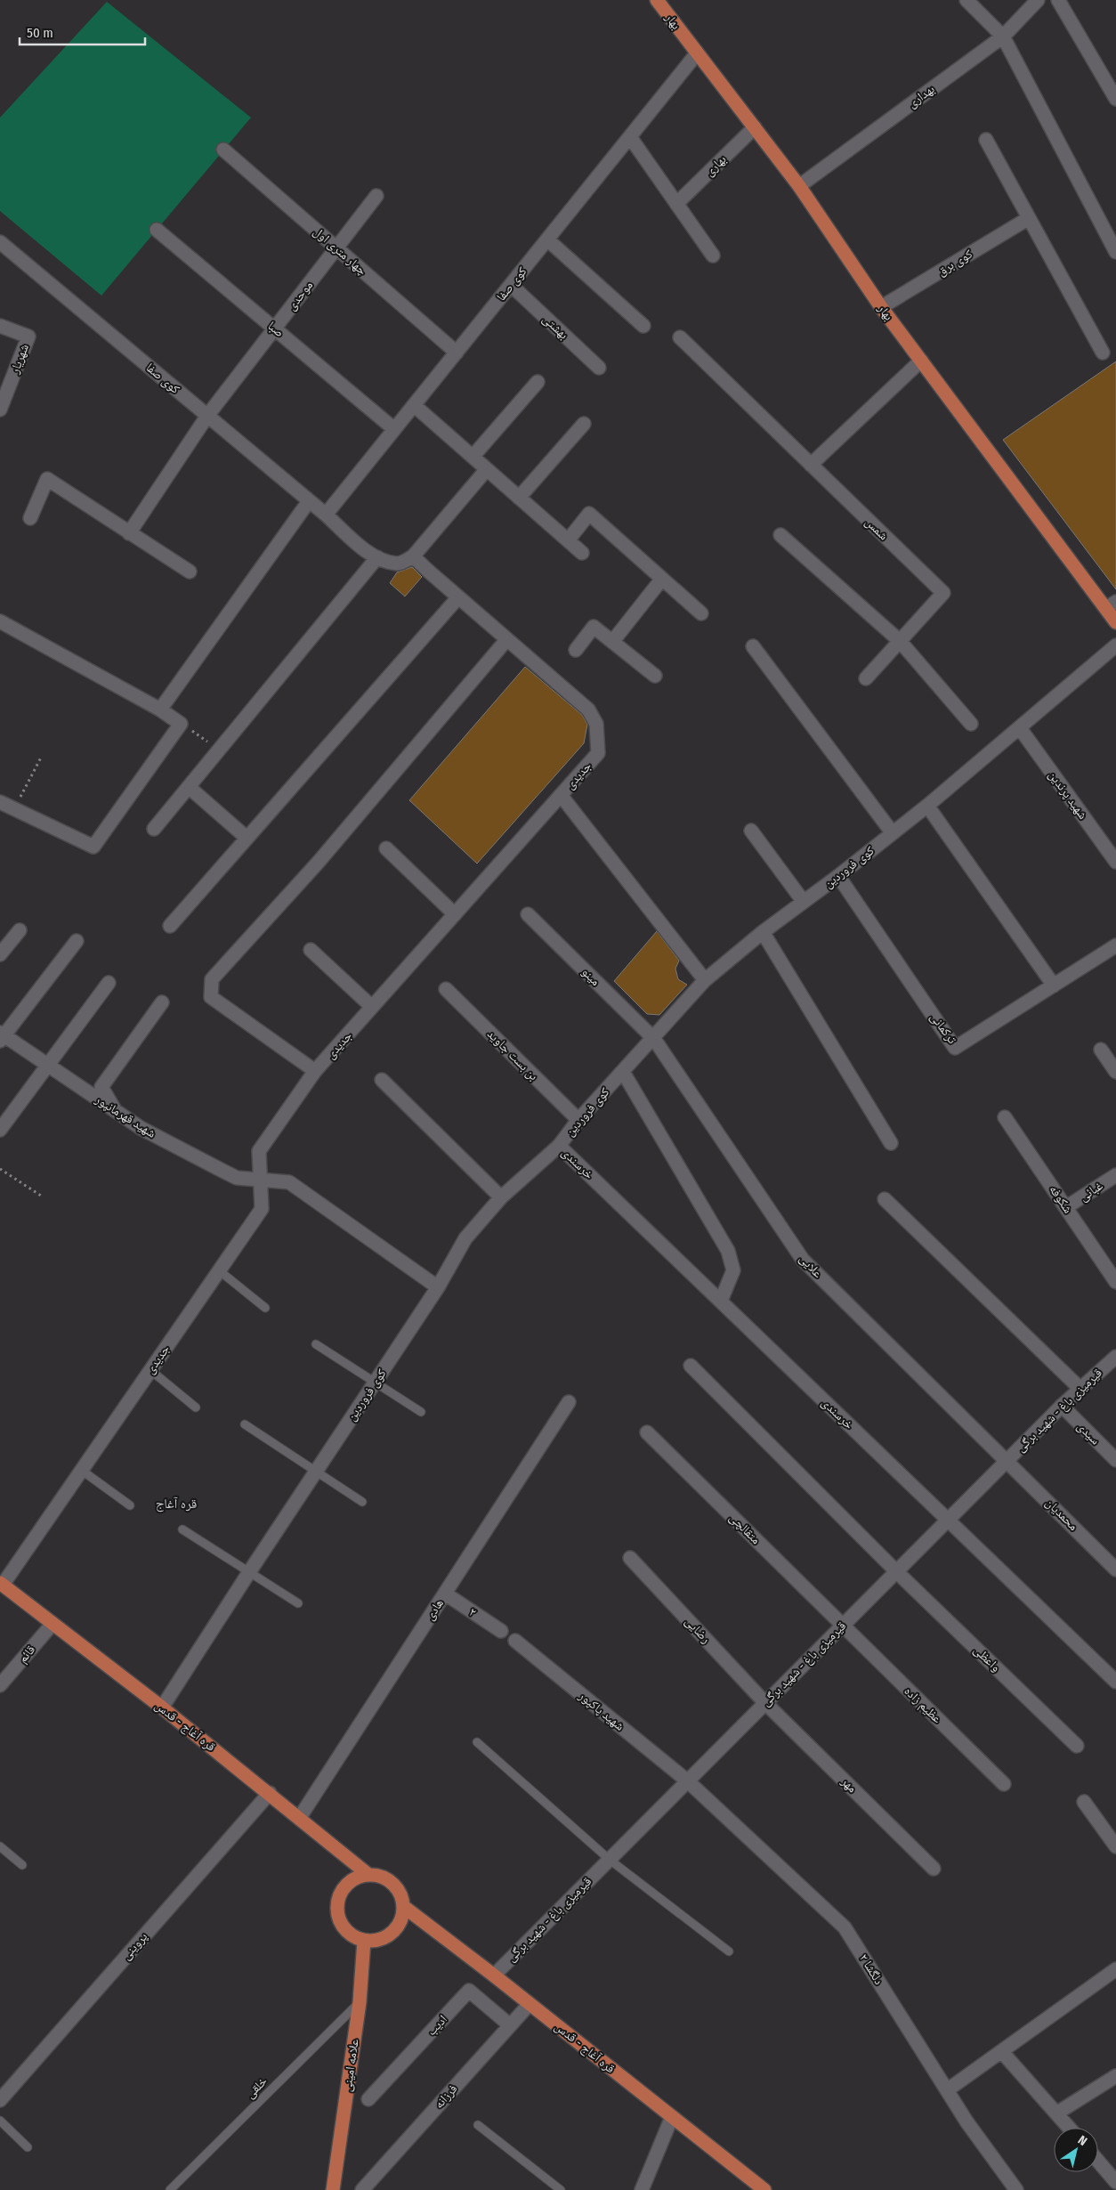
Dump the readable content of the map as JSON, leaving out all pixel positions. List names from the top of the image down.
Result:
{
  "streets": {
    "main road": ["بهار", "قره آغاج - قدس", "علامه امینی"],
    "street": [
      "بهداری",
      "بهاری",
      "چهار متری اول",
      "کوی برق",
      "کوی صفا",
      "موحدی",
      "بهشتی",
      "صبا",
      "شهریار",
      "شمس",
      "جدیدی",
      "شهید پرندین",
      "کوی فروردین",
      "مینو",
      "ترکمانی",
      "بن بست جاوید",
      "شهید قهرمانپور",
      "خرسندی",
      "غبائی",
      "شکوفه",
      "علایی",
      "قیرمیزی باغ - شهید برگی",
      "سیدی",
      "محمدیان",
      "متقالچی",
      "هادی",
      "۲",
      "رضایی",
      "قائم",
      "واعظی",
      "عظیم زاده",
      "شهید پاکپور",
      "مهر",
      "پروینی",
      "دلگشا ۲",
      "ادیب",
      "فرزانه"
    ],
    "lane": ["خلقی"]
  },
  "crossings": [
    ["بهار", "بهداری"],
    ["بهار", "بهاری"],
    ["بهار", "کوی برق"],
    ["بهار", "کوی صفا"],
    ["چهار متری اول", "کوی صفا"],
    ["چهار متری اول", "موحدی"],
    ["کوی صفا", "موحدی"],
    ["کوی صفا", "بهشتی"],
    ["کوی صفا", "صبا"],
    ["کوی صفا", "جدیدی"],
    ["موحدی", "صبا"],
    ["جدیدی", "شهید قهرمانپور"],
    ["جدیدی", "قره آغاج - قدس"],
    ["شهید پرندین", "کوی فروردین"],
    ["کوی فروردین", "مینو"],
    ["کوی فروردین", "ترکمانی"],
    ["کوی فروردین", "بن بست جاوید"],
    ["کوی فروردین", "شهید قهرمانپور"],
    ["کوی فروردین", "خرسندی"],
    ["کوی فروردین", "علایی"],
    ["کوی فروردین", "قره آغاج - قدس"],
    ["مینو", "علایی"],
    ["خرسندی", "قیرمیزی باغ - شهید برگی"],
    ["غبائی", "شکوفه"],
    ["علایی", "قیرمیزی باغ - شهید برگی"],
    ["علایی", "محمدیان"],
    ["قیرمیزی باغ - شهید برگی", "سیدی"],
    ["قیرمیزی باغ - شهید برگی", "محمدیان"],
    ["قیرمیزی باغ - شهید برگی", "متقالچی"],
    ["قیرمیزی باغ - شهید برگی", "رضایی"],
    ["قیرمیزی باغ - شهید برگی", "واعظی"],
    ["قیرمیزی باغ - شهید برگی", "عظیم زاده"],
    ["قیرمیزی باغ - شهید برگی", "شهید پاکپور"],
    ["قیرمیزی باغ - شهید برگی", "قره آغاج - قدس"],
    ["قیرمیزی باغ - شهید برگی", "مهر"],
    ["قیرمیزی باغ - شهید برگی", "دلگشا ۲"],
    ["متقالچی", "عظیم زاده"],
    ["هادی", "۲"],
    ["هادی", "قره آغاج - قدس"],
    ["رضایی", "مهر"],
    ["قائم", "قره آغاج - قدس"],
    ["شهید پاکپور", "دلگشا ۲"],
    ["قره آغاج - قدس", "پروینی"],
    ["قره آغاج - قدس", "علامه امینی"],
    ["قره آغاج - قدس", "فرزانه"],
    ["ادیب", "فرزانه"],
    ["علامه امینی", "خلقی"]
  ],
  "districts": ["قره آغاج"],
  "scale_bar": "50 m",
  "north": "top right"
}
